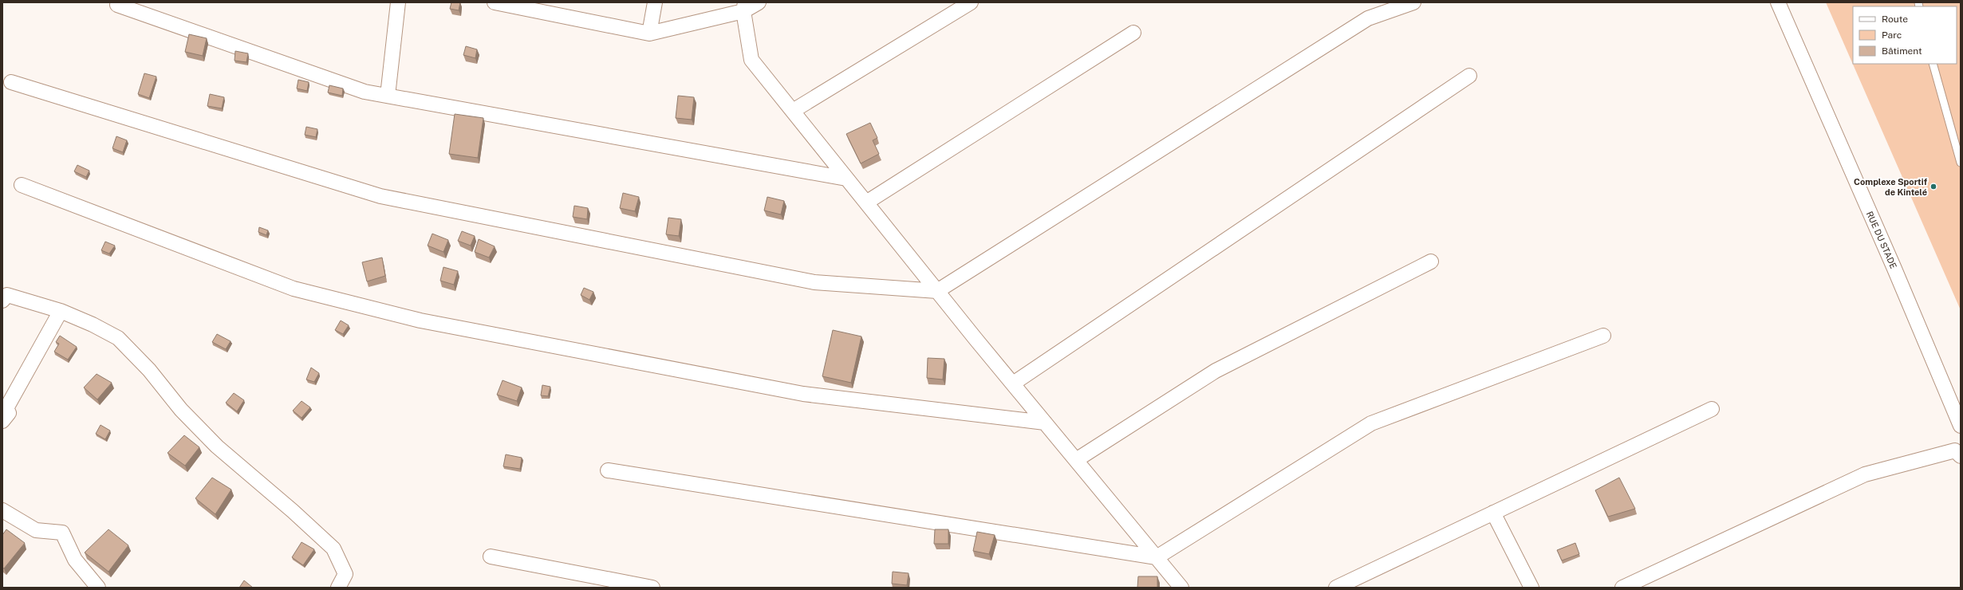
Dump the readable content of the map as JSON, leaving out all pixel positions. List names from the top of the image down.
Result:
{
  "streets": {
    "street": ["RUE DU STADE"]
  },
  "places": ["Complexe Sportif de Kintelé"],
  "legend": ["Route", "Parc", "Bâtiment"]
}
